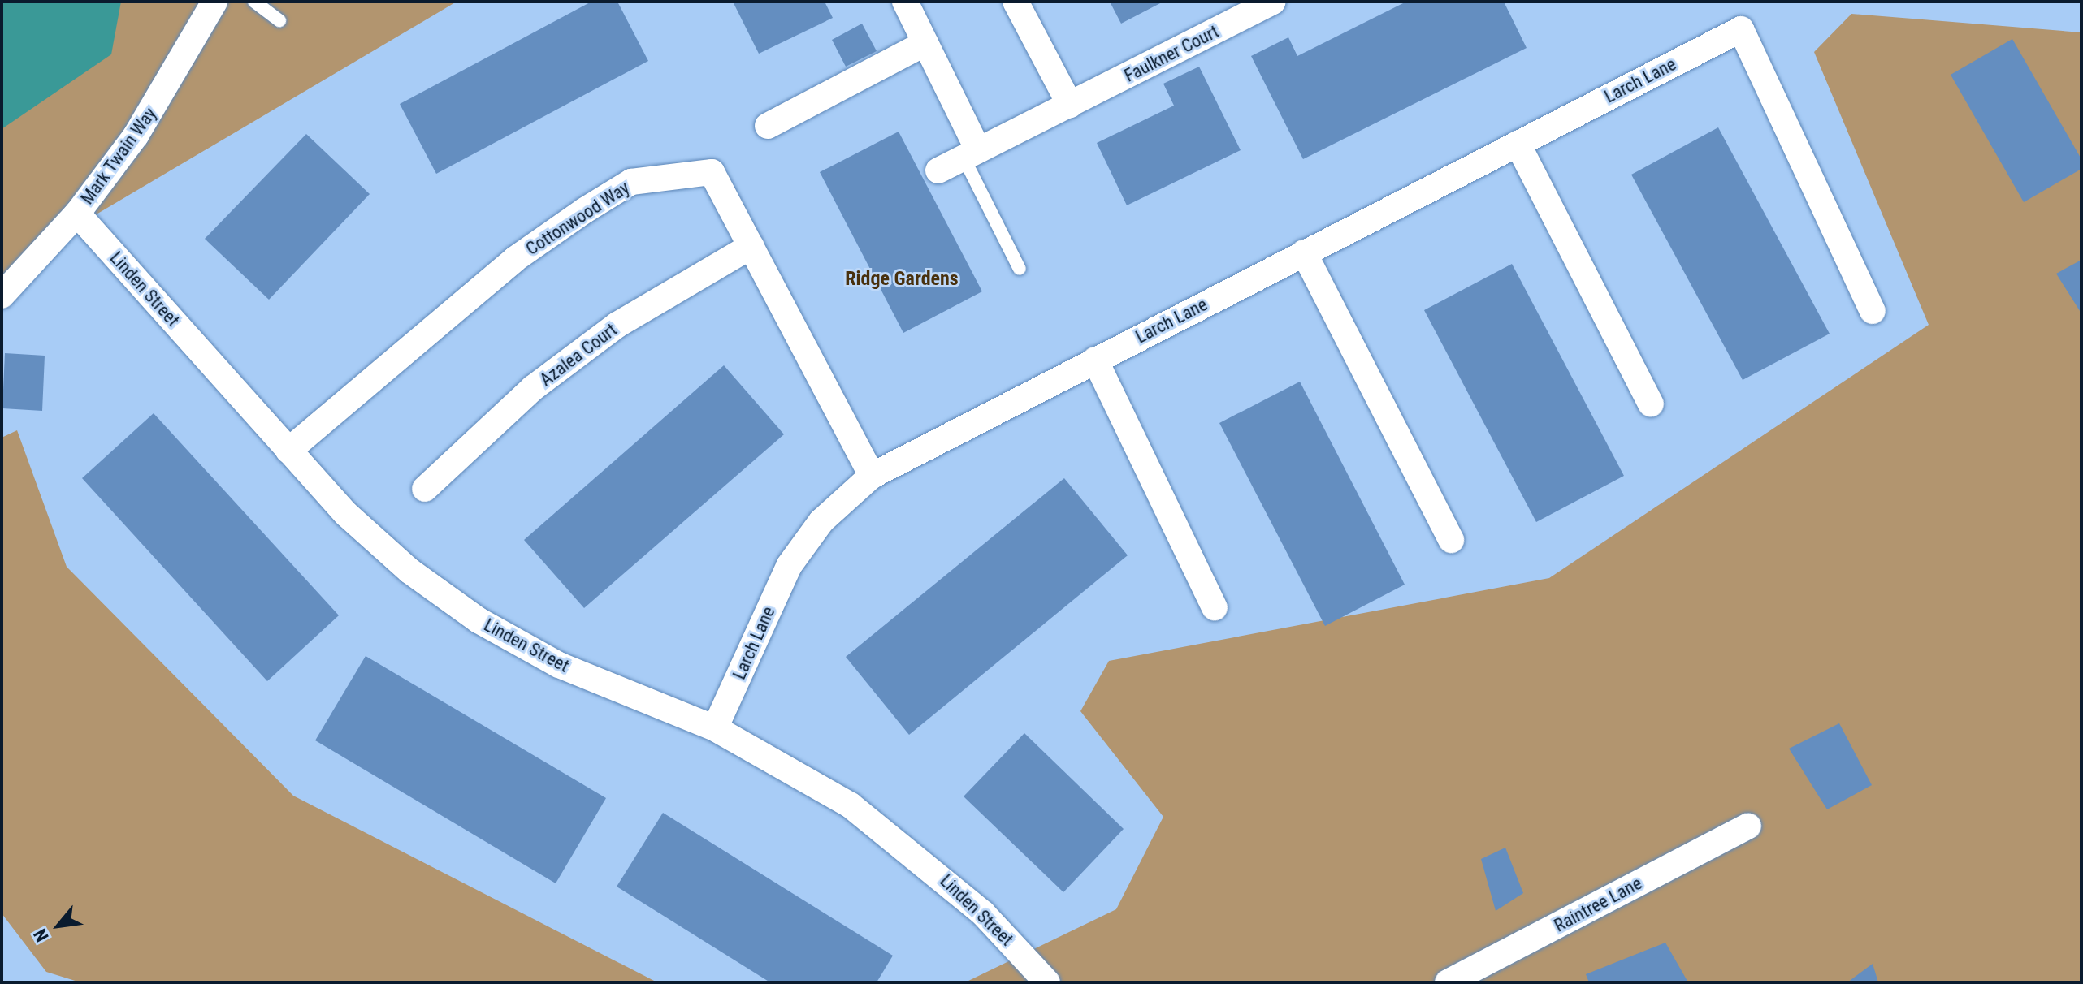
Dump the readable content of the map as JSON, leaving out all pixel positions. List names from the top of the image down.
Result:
{
  "streets": {
    "street": [
      "Faulkner Court",
      "Larch Lane",
      "Mark Twain Way",
      "Cottonwood Way",
      "Linden Street",
      "Azalea Court",
      "Raintree Lane"
    ]
  },
  "crossings": [
    ["Larch Lane", "Cottonwood Way"],
    ["Larch Lane", "Linden Street"],
    ["Mark Twain Way", "Linden Street"],
    ["Cottonwood Way", "Linden Street"],
    ["Cottonwood Way", "Azalea Court"]
  ],
  "districts": ["Ridge Gardens"],
  "north": "bottom left"
}
